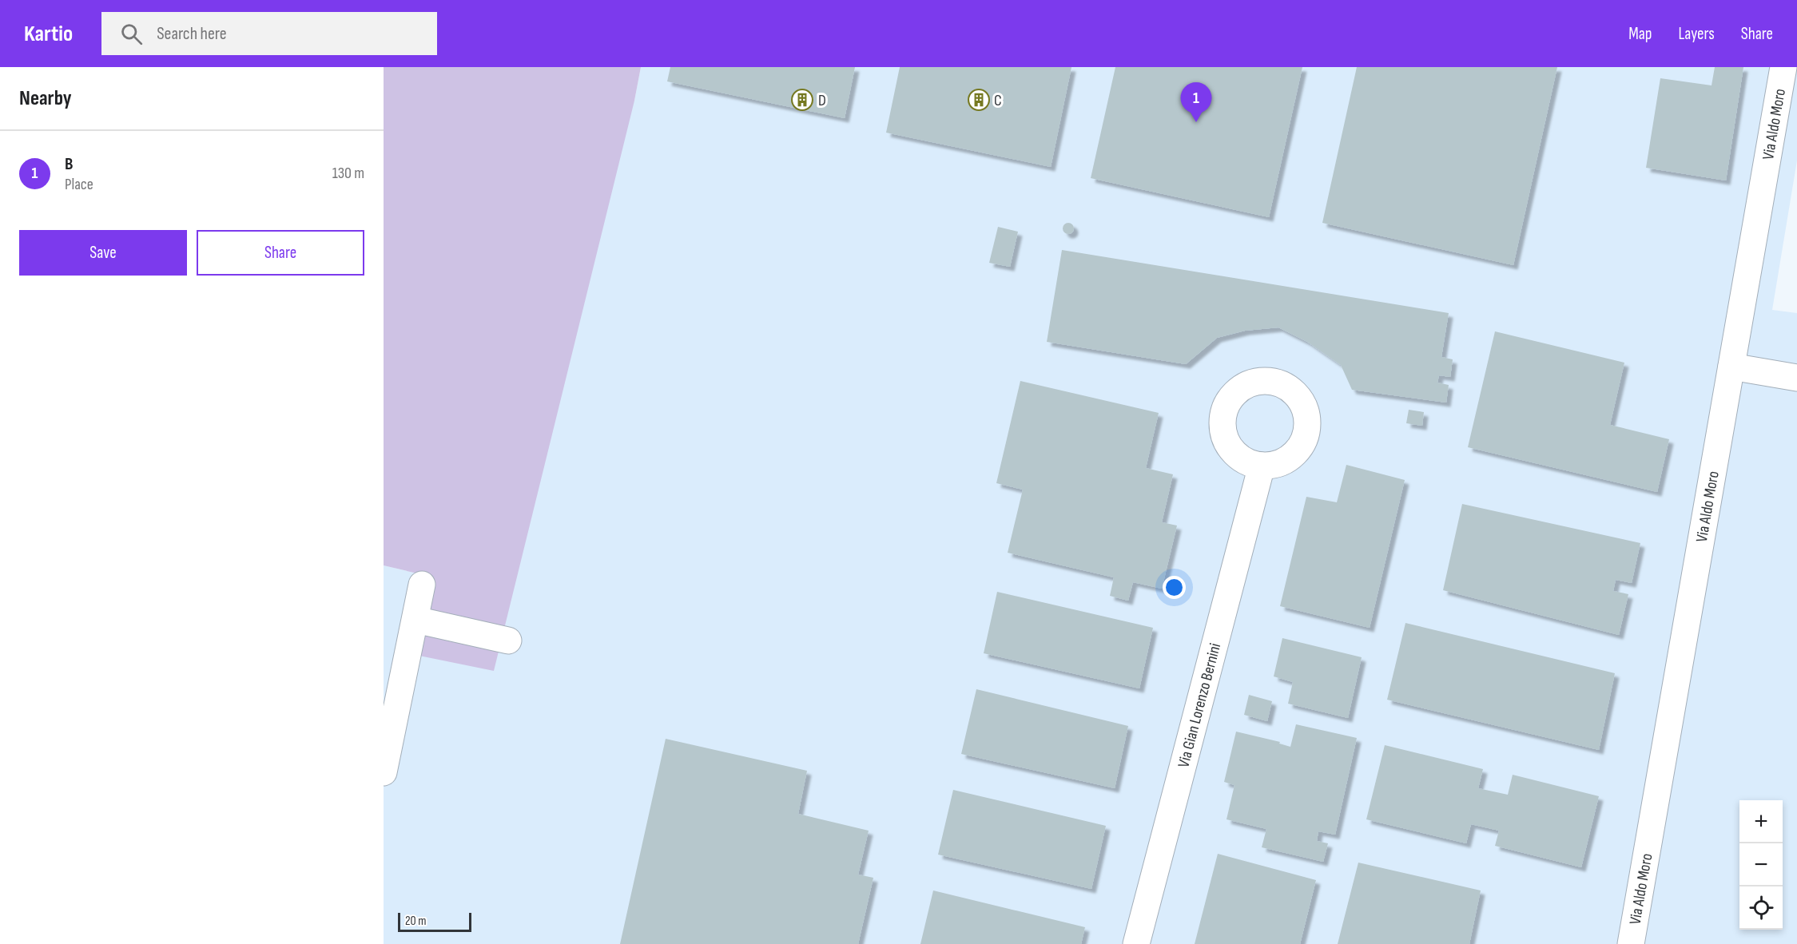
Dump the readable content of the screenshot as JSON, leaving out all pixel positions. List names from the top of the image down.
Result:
{
  "streets": {
    "street": ["Via Aldo Moro", "Via Gian Lorenzo Bernini"]
  },
  "places": {
    "building": ["D", "C"]
  },
  "scale_bar": "20 m",
  "page": {
    "header": "Kartio",
    "search": "Search here",
    "nav": ["Map", "Layers", "Share"],
    "heading": "Nearby",
    "pins": "1",
    "list": [
      {
        "mark": "1",
        "name": "B",
        "note": "Place",
        "value": "130 m"
      }
    ],
    "buttons": ["Save", "Share"],
    "map_buttons": ["+", "−"],
    "scale": "20 m"
  }
}
